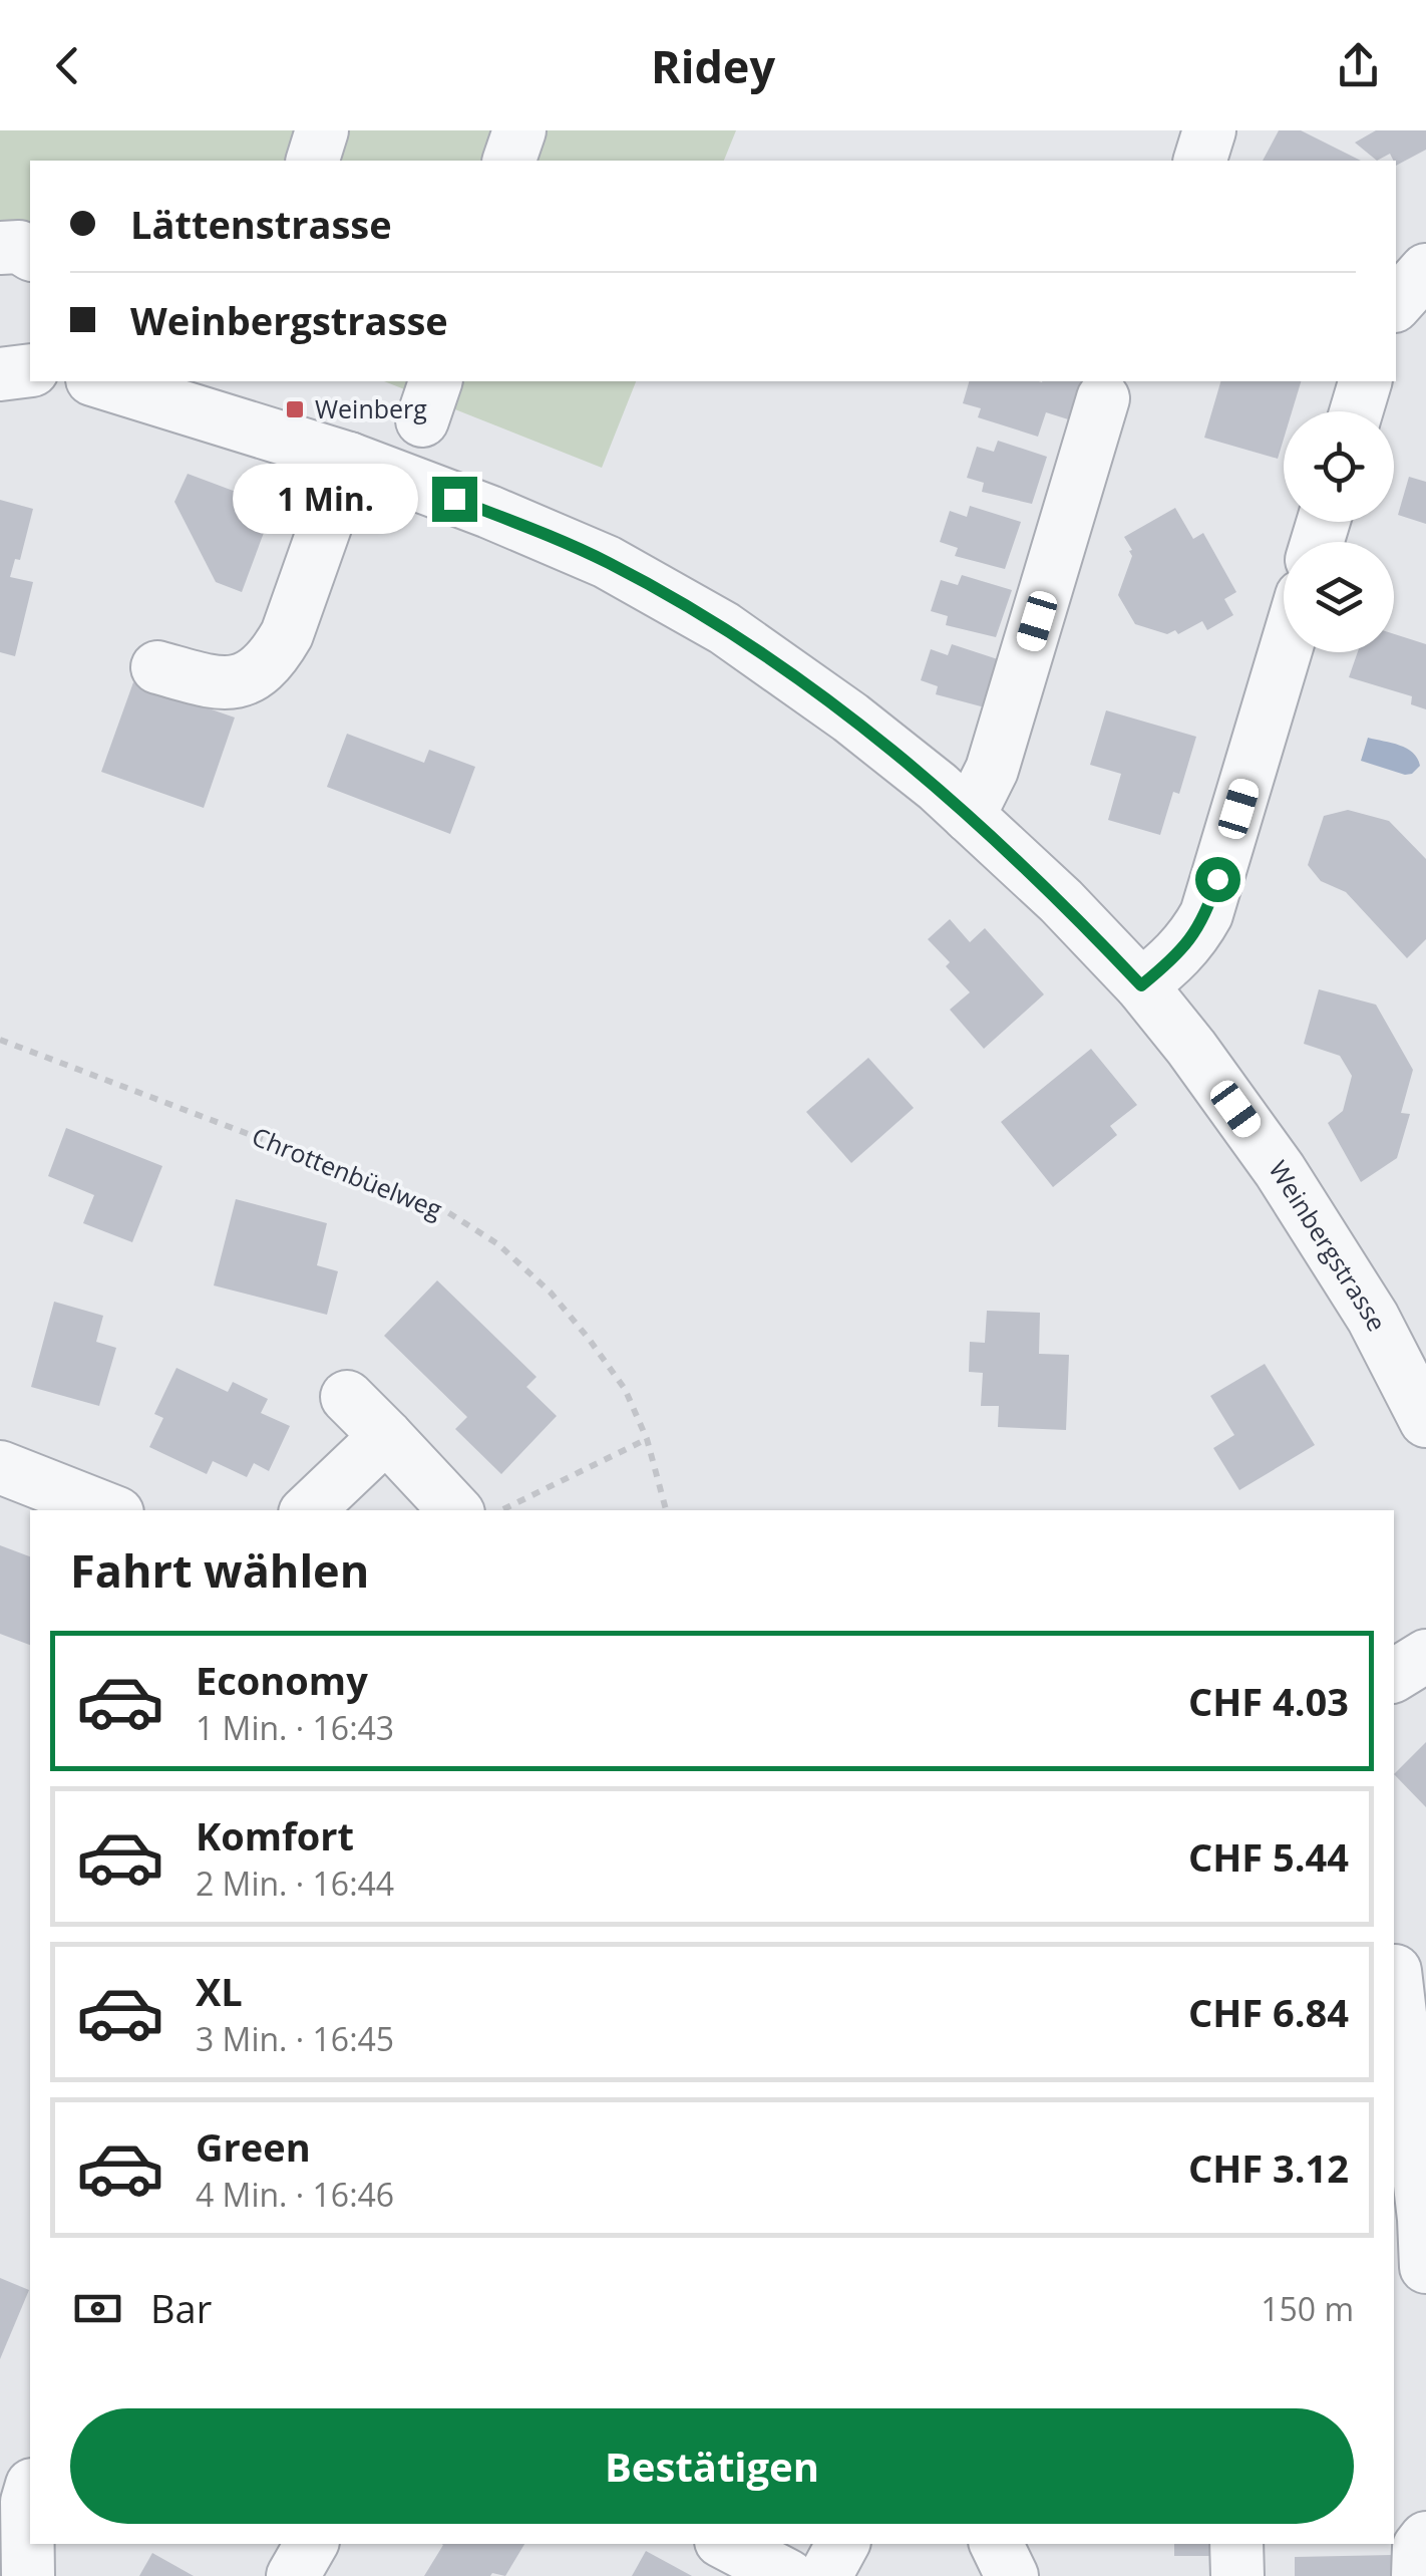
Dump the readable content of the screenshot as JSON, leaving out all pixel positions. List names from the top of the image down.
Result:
{
  "streets": {
    "street": ["Weinbergstrasse"],
    "path": ["Chrottenbüelweg"]
  },
  "places": {
    "transit": ["Weinberg"]
  },
  "page": {
    "header": "Ridey",
    "banner": ["Lättenstrasse", "Weinbergstrasse"],
    "bubble": "1 Min.",
    "heading": "Fahrt wählen",
    "list": [
      {
        "name": "Economy",
        "note": "1 Min. · 16:43",
        "value": "CHF 4.03"
      },
      {
        "name": "Komfort",
        "note": "2 Min. · 16:44",
        "value": "CHF 5.44"
      },
      {
        "name": "XL",
        "note": "3 Min. · 16:45",
        "value": "CHF 6.84"
      },
      {
        "name": "Green",
        "note": "4 Min. · 16:46",
        "value": "CHF 3.12"
      }
    ],
    "pay": ["Bar", "150 m"],
    "buttons": "Bestätigen"
  }
}
